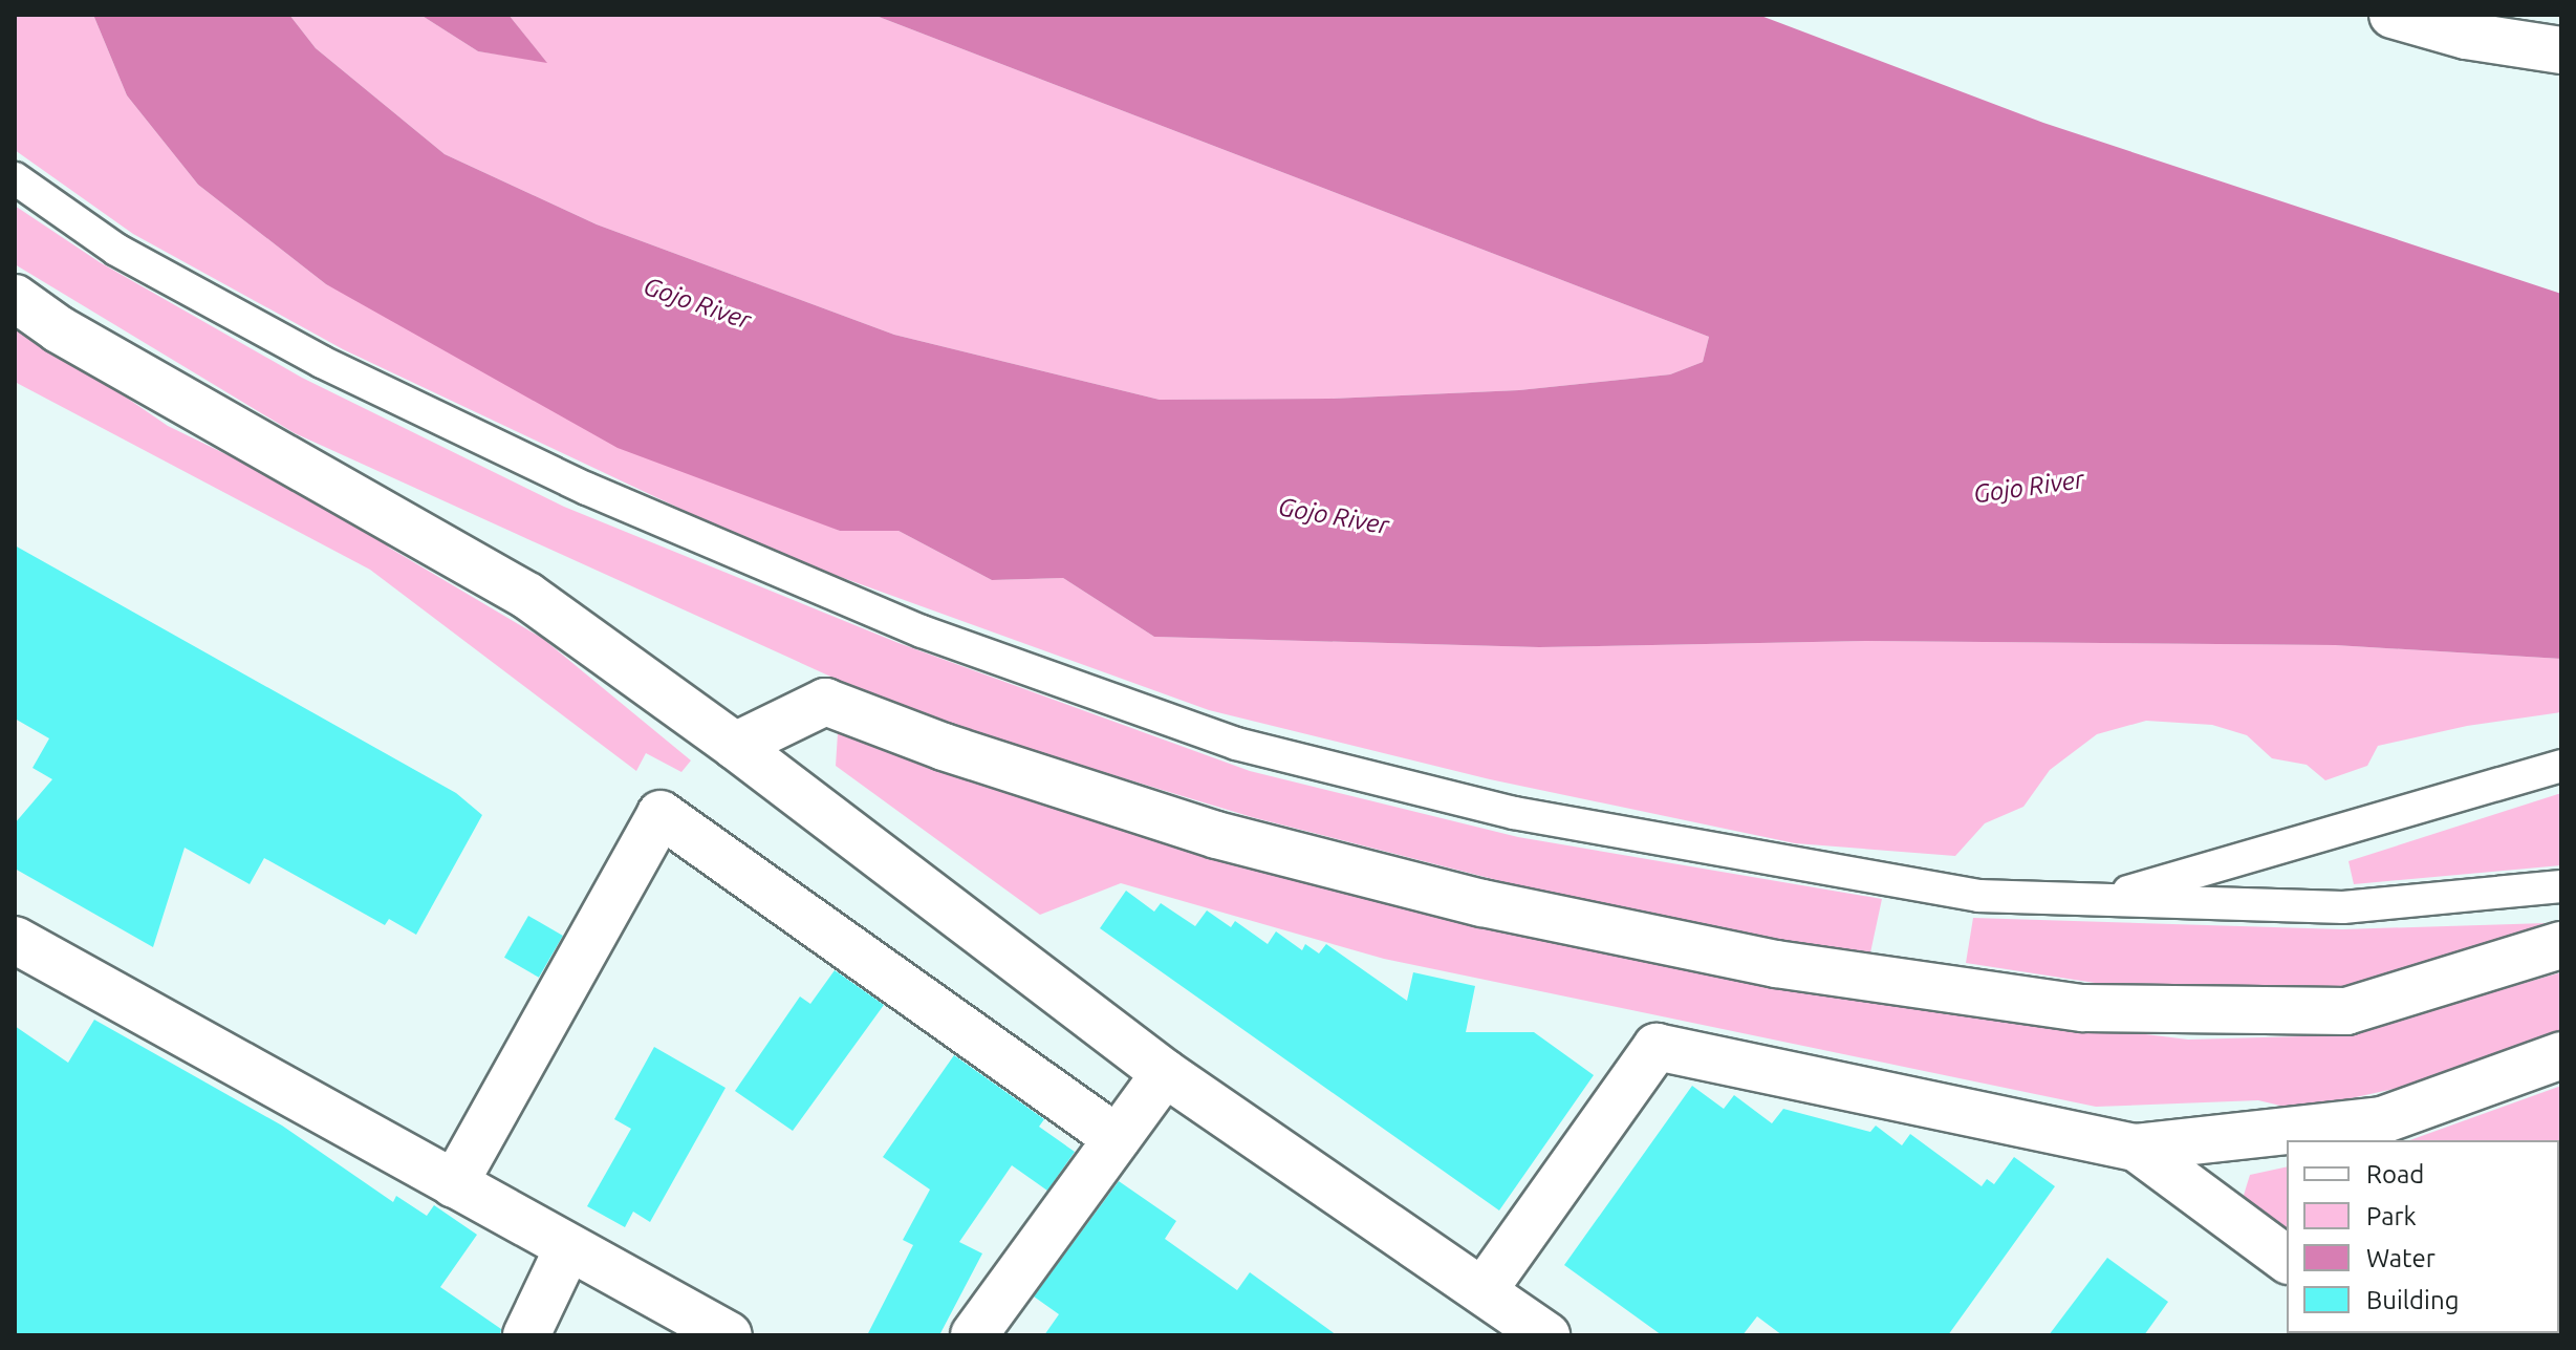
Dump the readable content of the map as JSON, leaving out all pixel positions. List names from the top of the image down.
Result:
{
  "water": ["Gojo River"],
  "legend": [
    "Road",
    "Park",
    "Water",
    "Building"
  ]
}
